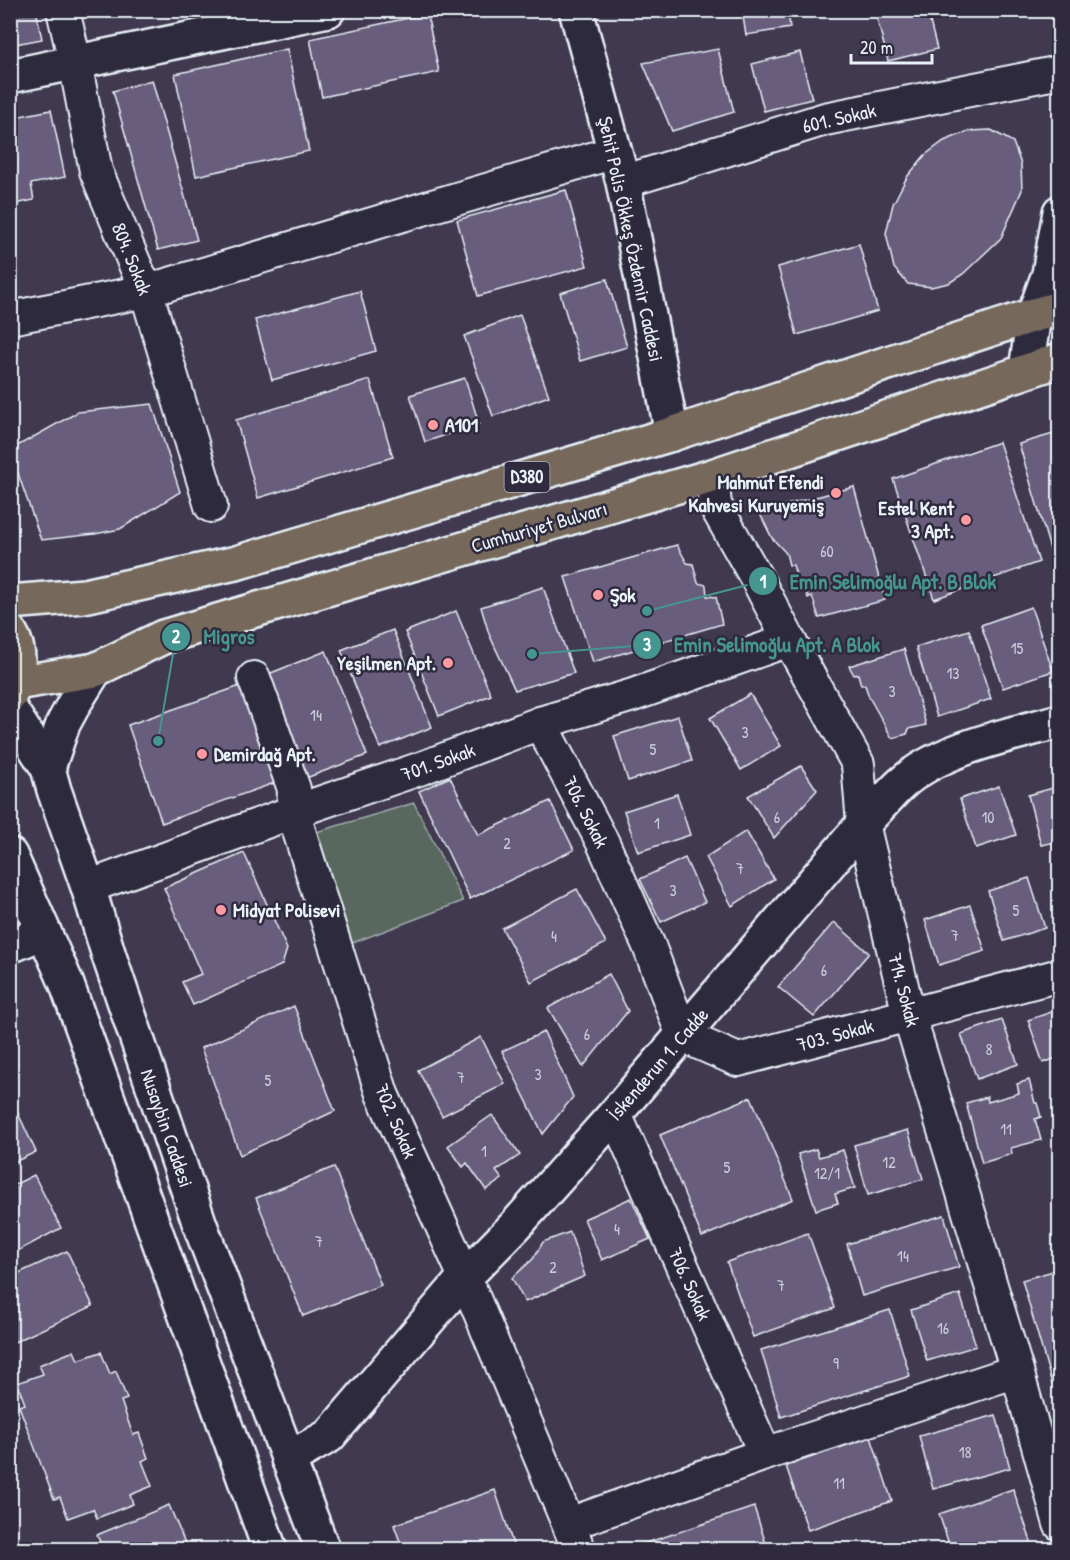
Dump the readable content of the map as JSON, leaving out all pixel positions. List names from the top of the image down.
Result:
{
  "streets": {
    "main road": ["D380", "Cumhuriyet Bulvarı"],
    "street": [
      "601. Sokak",
      "Şehit Polis Ökkeş Özdemir Caddesi",
      "804. Sokak",
      "701. Sokak",
      "706. Sokak",
      "714. Sokak",
      "703. Sokak",
      "İskenderun 1. Cadde",
      "702. Sokak",
      "Nusaybin Caddesi"
    ]
  },
  "crossings": [
    ["601. Sokak", "Şehit Polis Ökkeş Özdemir Caddesi"],
    ["601. Sokak", "804. Sokak"],
    ["Şehit Polis Ökkeş Özdemir Caddesi", "D380"],
    ["Cumhuriyet Bulvarı", "714. Sokak"],
    ["Cumhuriyet Bulvarı", "Nusaybin Caddesi"],
    ["701. Sokak", "706. Sokak"],
    ["701. Sokak", "714. Sokak"],
    ["701. Sokak", "702. Sokak"],
    ["701. Sokak", "Nusaybin Caddesi"],
    ["706. Sokak", "703. Sokak"],
    ["706. Sokak", "İskenderun 1. Cadde"],
    ["714. Sokak", "703. Sokak"],
    ["714. Sokak", "İskenderun 1. Cadde"],
    ["703. Sokak", "İskenderun 1. Cadde"],
    ["İskenderun 1. Cadde", "702. Sokak"],
    ["İskenderun 1. Cadde", "Nusaybin Caddesi"]
  ],
  "places": [
    "A101",
    "Mahmut Efendi Kahvesi Kuruyemiş",
    "Estel Kent 3 Apt.",
    "Şok",
    "Emin Selimoğlu Apt. B Blok",
    "Emin Selimoğlu Apt. A Blok",
    "Yeşilmen Apt.",
    "Migros",
    "Demirdağ Apt.",
    "Midyat Polisevi"
  ],
  "house_numbers": [
    "60",
    "15",
    "13",
    "3",
    "14",
    "3",
    "5",
    "6",
    "10",
    "1",
    "2",
    "7",
    "3",
    "5",
    "7",
    "4",
    "6",
    "6",
    "8",
    "3",
    "7",
    "5",
    "11",
    "1",
    "12",
    "5",
    "12/1",
    "4",
    "7",
    "14",
    "2",
    "7",
    "16",
    "9",
    "18",
    "11"
  ],
  "scale_bar": "20 m"
}
